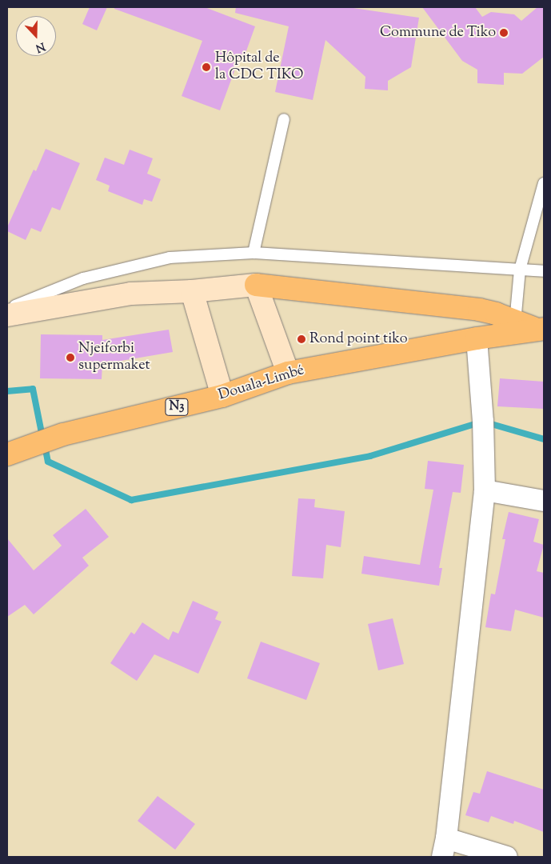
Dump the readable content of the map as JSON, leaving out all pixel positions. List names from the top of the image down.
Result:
{
  "streets": {
    "highway": ["Douala-Limbé", "N3"]
  },
  "places": [
    "Commune de Tiko",
    "Hôpital de la CDC TIKO",
    "Rond point tiko",
    "Njeiforbi supermaket"
  ],
  "north": "bottom"
}
